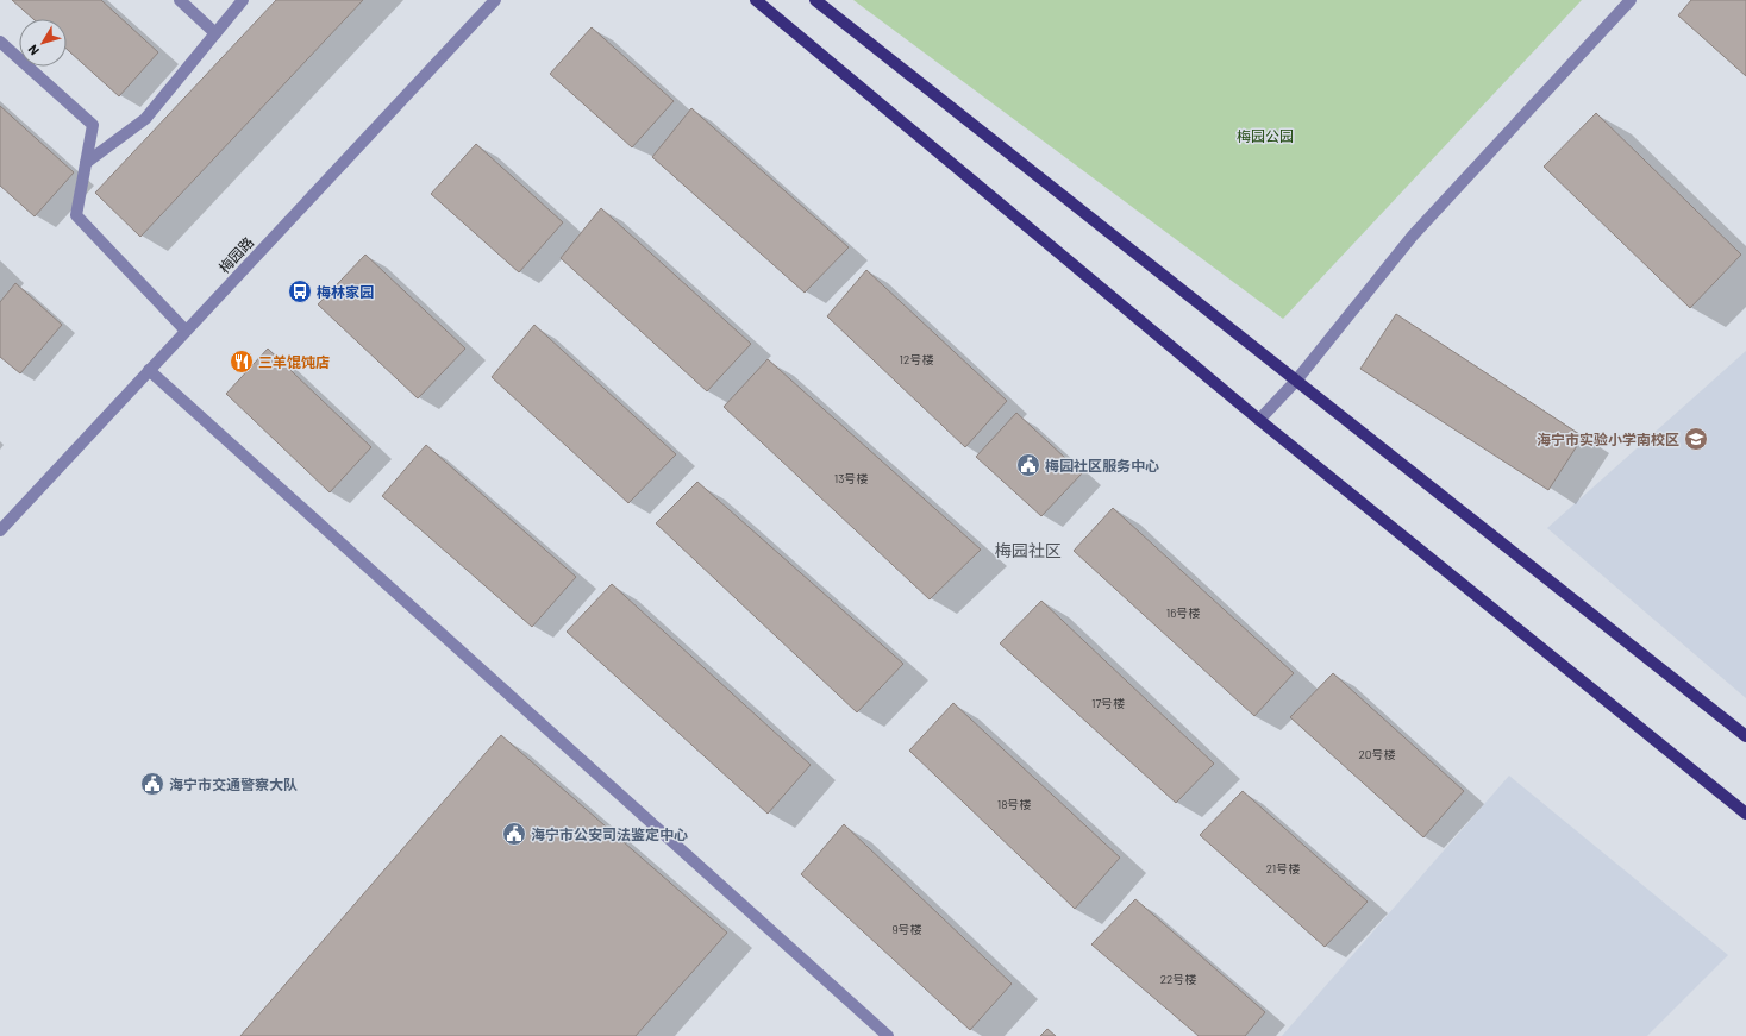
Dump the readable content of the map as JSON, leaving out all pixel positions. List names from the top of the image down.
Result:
{
  "streets": {
    "street": ["梅园路"]
  },
  "districts": ["梅园社区"],
  "parks": ["梅园公园"],
  "places": {
    "bus stop": ["梅林家园"],
    "restaurant": ["三羊馄饨店"],
    "school or university": ["海宁市实验小学南校区"],
    "public building": ["梅园社区服务中心", "海宁市交通警察大队", "海宁市公安司法鉴定中心"]
  },
  "house_numbers": [
    "12号楼",
    "13号楼",
    "16号楼",
    "17号楼",
    "20号楼",
    "18号楼",
    "21号楼",
    "9号楼",
    "22号楼"
  ],
  "north": "bottom left"
}
